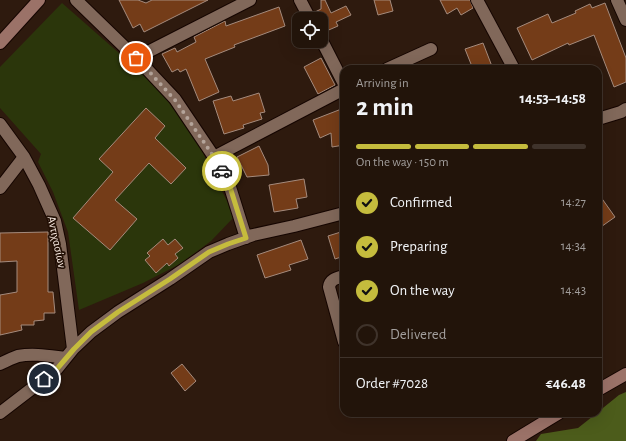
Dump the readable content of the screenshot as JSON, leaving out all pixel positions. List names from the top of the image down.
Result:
{
  "streets": {
    "street": ["Αντιχασίων"]
  },
  "page": {
    "heading": ["2 min", "Arriving in", "14:53–14:58"],
    "panel": ["Order #7028", "€46.48"],
    "bar": "On the way · 150 m",
    "list": [
      ["Confirmed", "14:27"],
      ["Preparing", "14:34"],
      ["On the way", "14:43"],
      "Delivered"
    ]
  }
}
